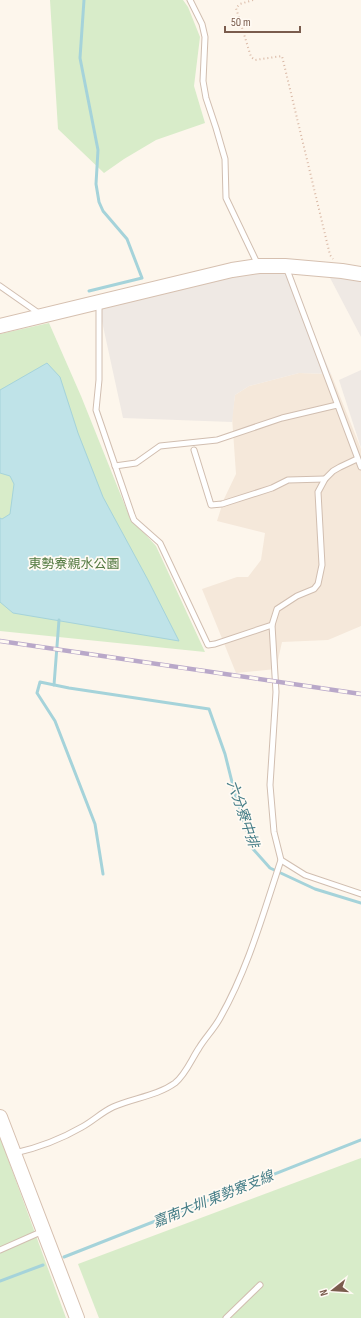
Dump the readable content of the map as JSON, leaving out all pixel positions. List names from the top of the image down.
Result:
{
  "water": ["六分寮中排", "嘉南大圳 東勢寮支線"],
  "parks": ["東勢寮親水公園"],
  "scale_bar": "50 m",
  "north": "left"
}
